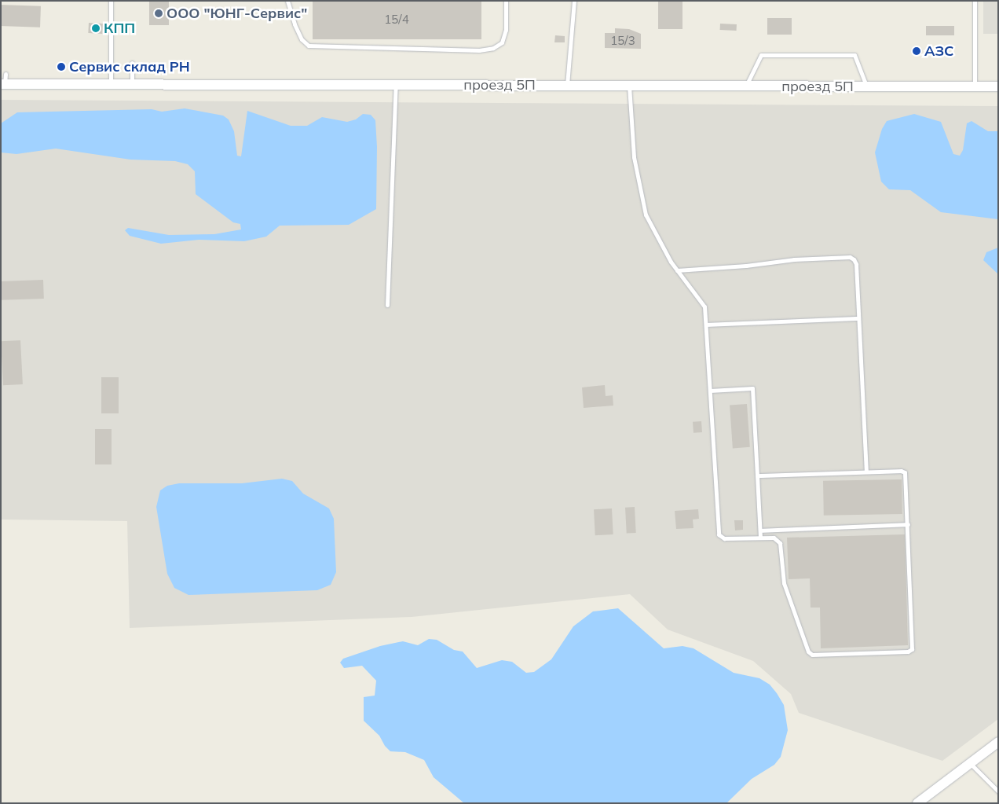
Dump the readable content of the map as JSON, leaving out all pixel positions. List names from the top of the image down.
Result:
{
  "streets": {
    "street": ["проезд 5П"]
  },
  "places": [
    "ООО \"ЮНГ-Сервис\"",
    "КПП",
    "АЗС",
    "Сервис склад РН"
  ],
  "house_numbers": ["15/4", "15/3"]
}
